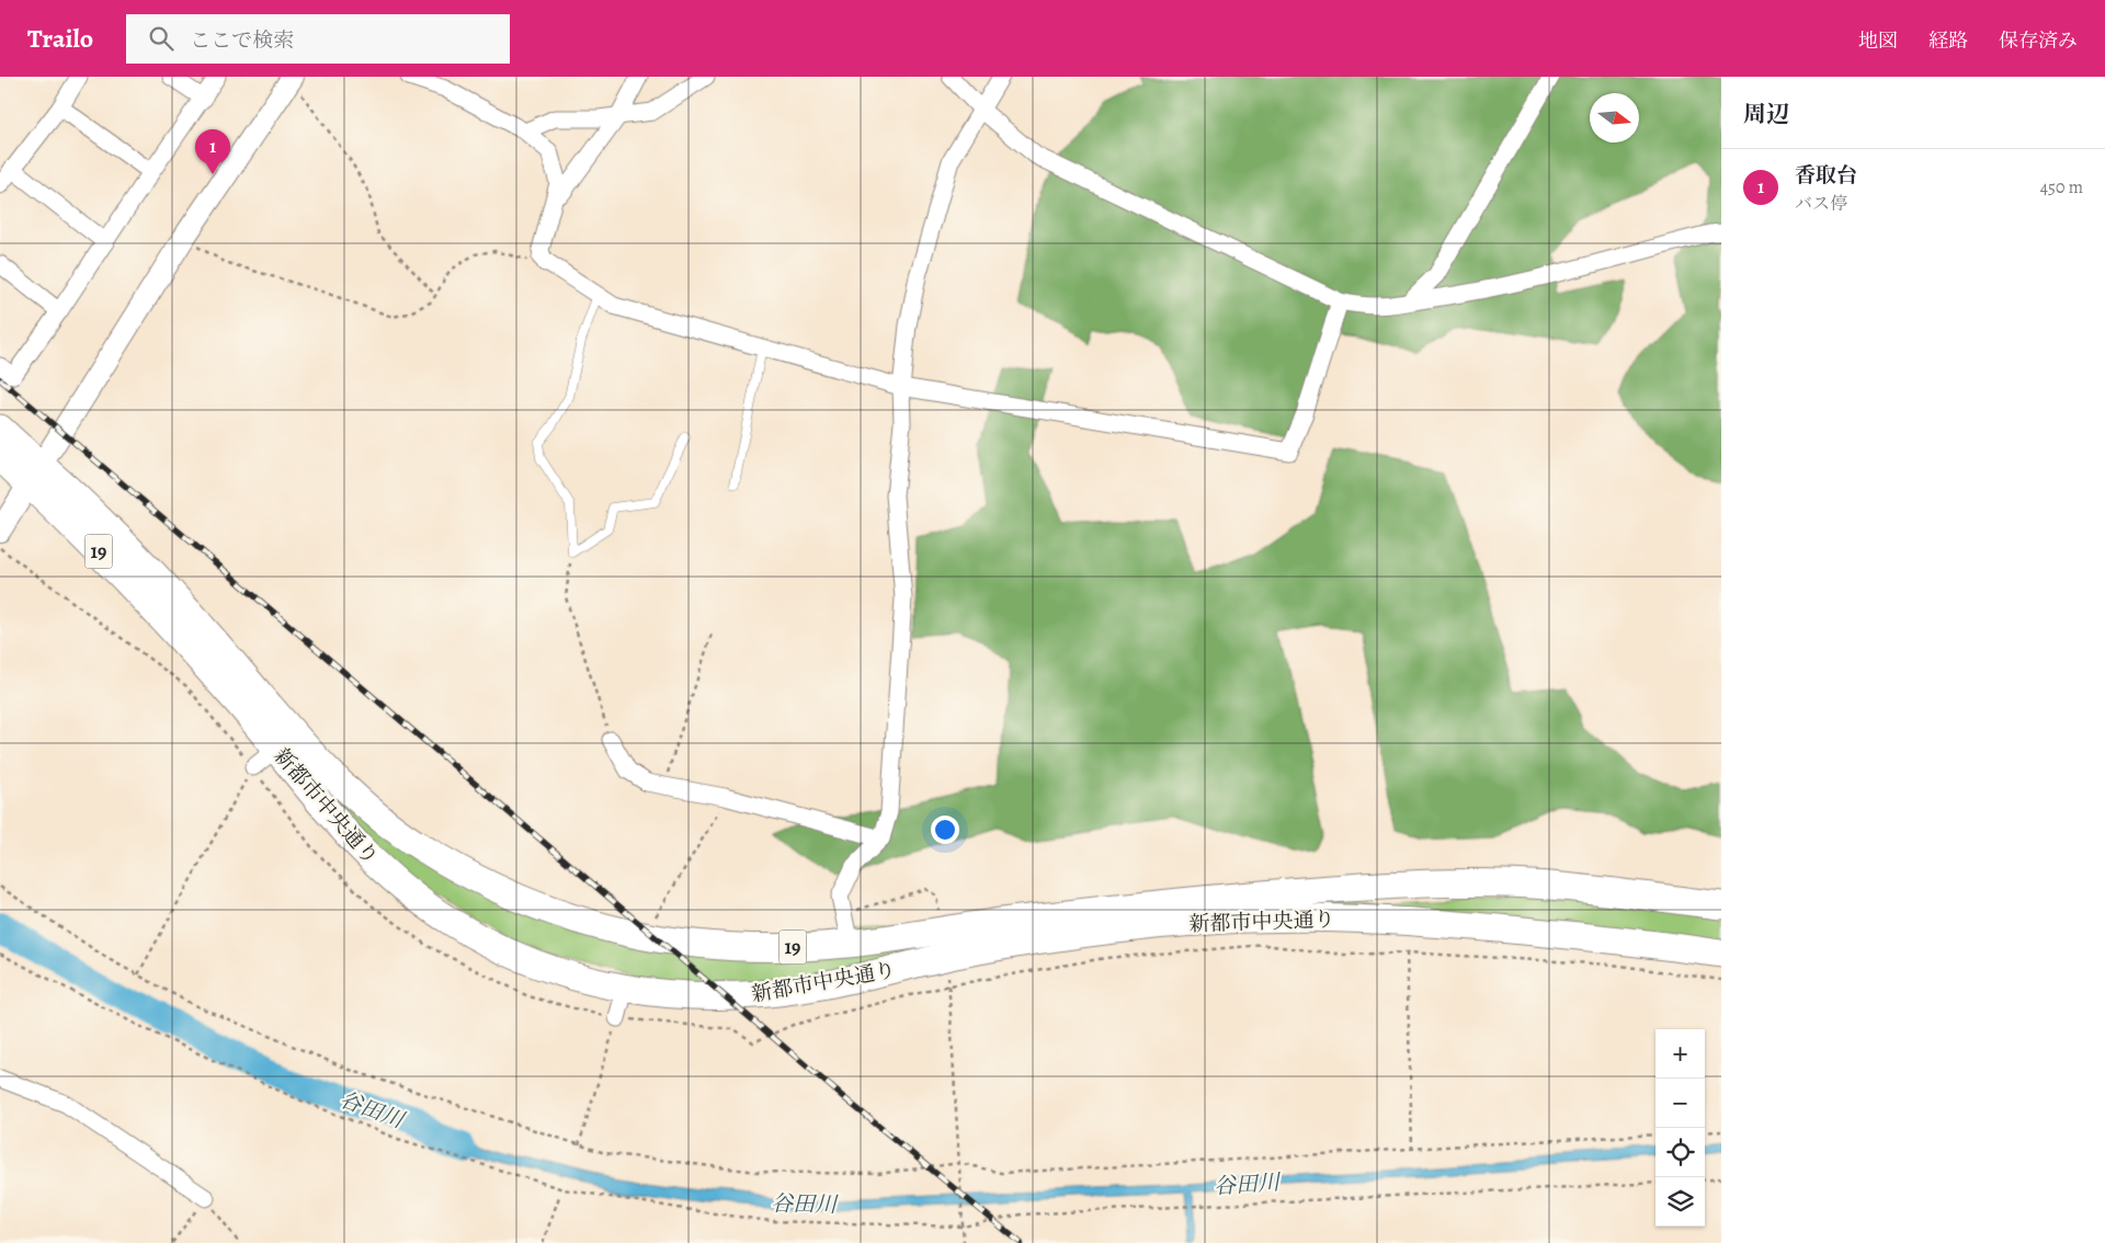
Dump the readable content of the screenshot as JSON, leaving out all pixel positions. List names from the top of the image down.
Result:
{
  "streets": {
    "main road": ["19", "新都市中央通り"]
  },
  "water": ["谷田川"],
  "north": "right",
  "page": {
    "header": "Trailo",
    "search": "ここで検索",
    "nav": ["地図", "経路", "保存済み"],
    "heading": "周辺",
    "pins": "1",
    "list": [
      {
        "mark": "1",
        "name": "香取台",
        "note": "バス停",
        "value": "450 m"
      }
    ],
    "map_buttons": ["+", "−"]
  }
}
